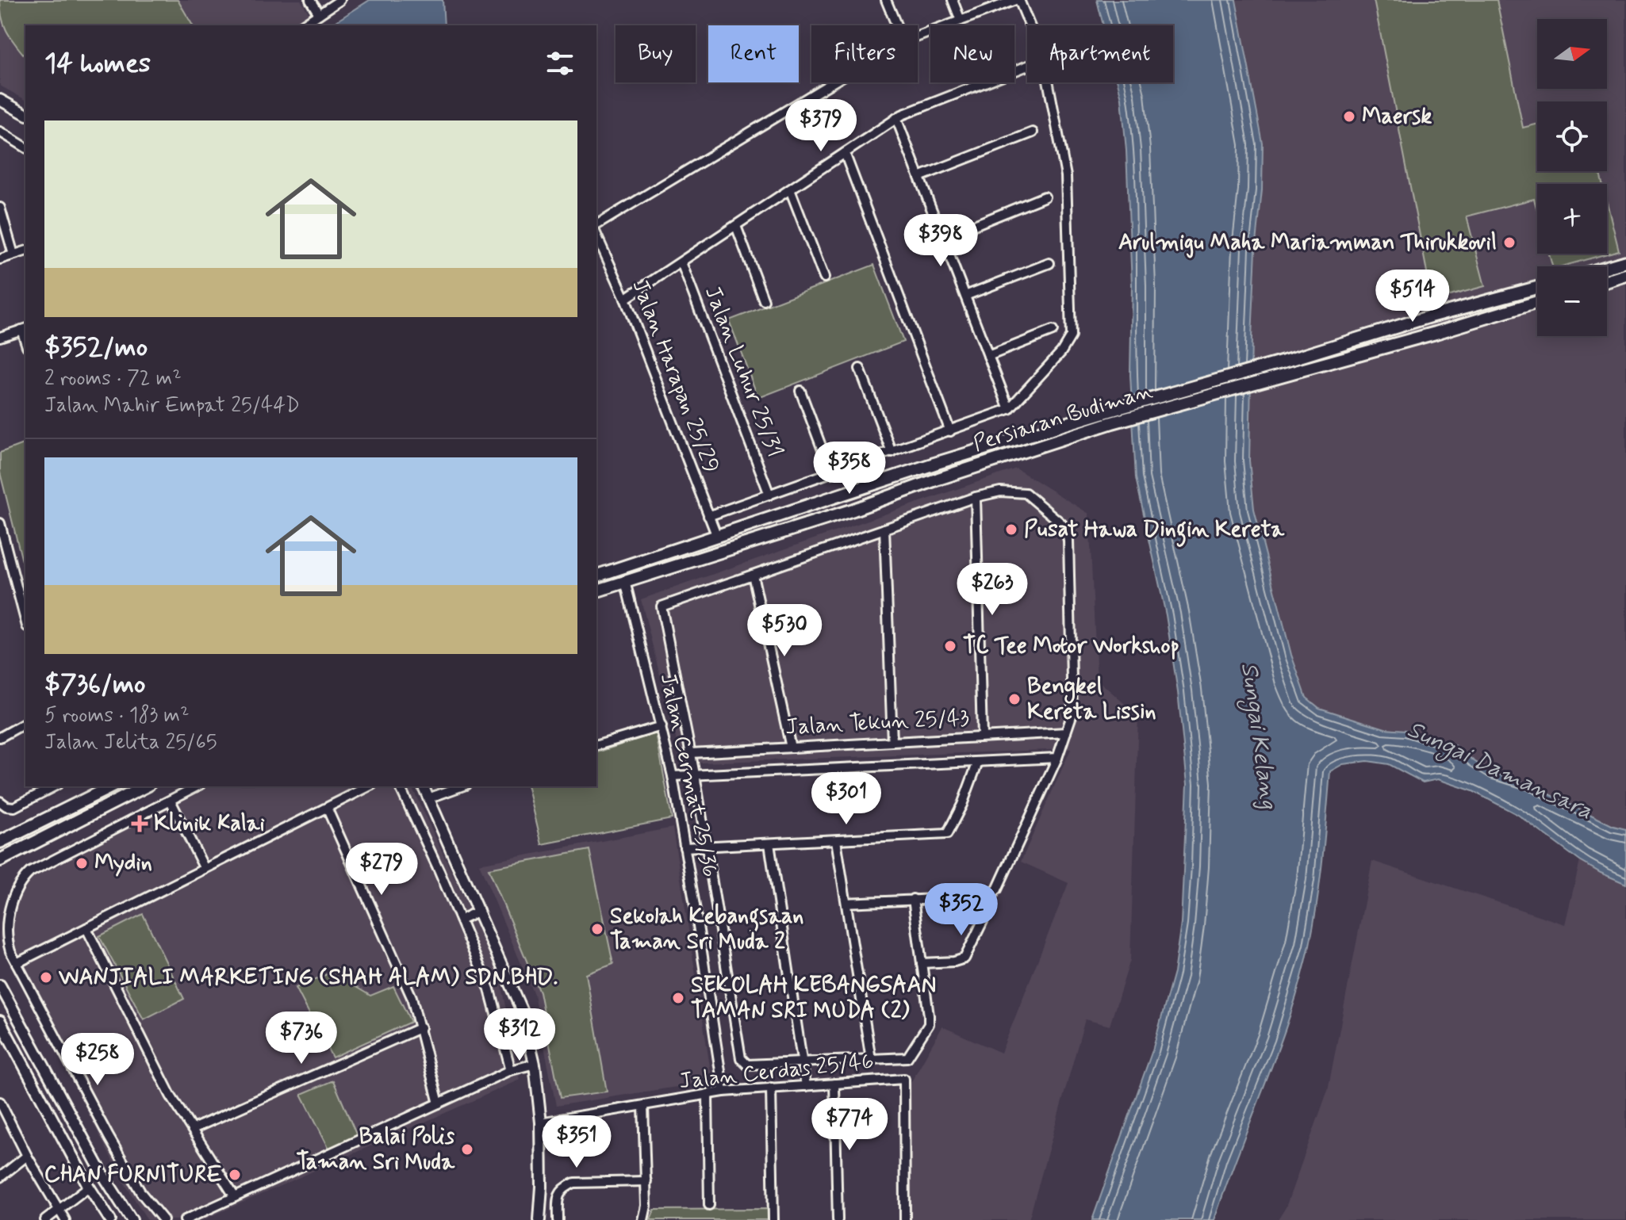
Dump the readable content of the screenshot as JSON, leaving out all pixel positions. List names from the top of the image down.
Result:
{
  "streets": {
    "main road": ["Persiaran Budiman"],
    "street": [
      "Jalan Luhur 25/31",
      "Jalan Harapan 25/29",
      "Jalan Tekun 25/43",
      "Jalan Cermat 25/36",
      "Jalan Cerdas 25/46"
    ]
  },
  "crossings": [
    ["Jalan Harapan 25/29", "Persiaran Budiman"],
    ["Persiaran Budiman", "Jalan Cermat 25/36"],
    ["Jalan Tekun 25/43", "Jalan Cermat 25/36"],
    ["Jalan Cermat 25/36", "Jalan Cerdas 25/46"]
  ],
  "water": ["Sungai Kelang", "Sungai Damansara"],
  "places": {
    "other": [
      "Maersk",
      "Arulmigu Maha Mariamman Thirukkovil",
      "Pusat Hawa Dingin Kereta",
      "TC Tee Motor Workshop",
      "Bengkel Kereta Lissin",
      "Mydin",
      "Sekolah Kebangsaan Taman Sri Muda 2",
      "WANJIALI MARKETING (SHAH ALAM) SDN.BHD.",
      "SEKOLAH KEBANGSAAN TAMAN SRI MUDA (2)",
      "Balai Polis Taman Sri Muda",
      "CHAN FURNITURE"
    ],
    "health": ["Klinik Kalai"]
  },
  "north": "right",
  "page": {
    "map_buttons": ["+", "−"],
    "chip": [
      "Buy",
      "Rent",
      "Filters",
      "New",
      "Apartment"
    ],
    "heading": "14 homes",
    "price": [
      "$379",
      "$398",
      "$514",
      "$358",
      "$263",
      "$530",
      "$301",
      "$279",
      "$352",
      "$312",
      "$736",
      "$258",
      "$774",
      "$351"
    ],
    "list": [
      {
        "name": "$352/mo",
        "note": "2 rooms · 72 m² · Jalan Mahir Empat 25/44D"
      },
      {
        "name": "$736/mo",
        "note": "5 rooms · 183 m² · Jalan Jelita 25/65"
      }
    ]
  }
}
